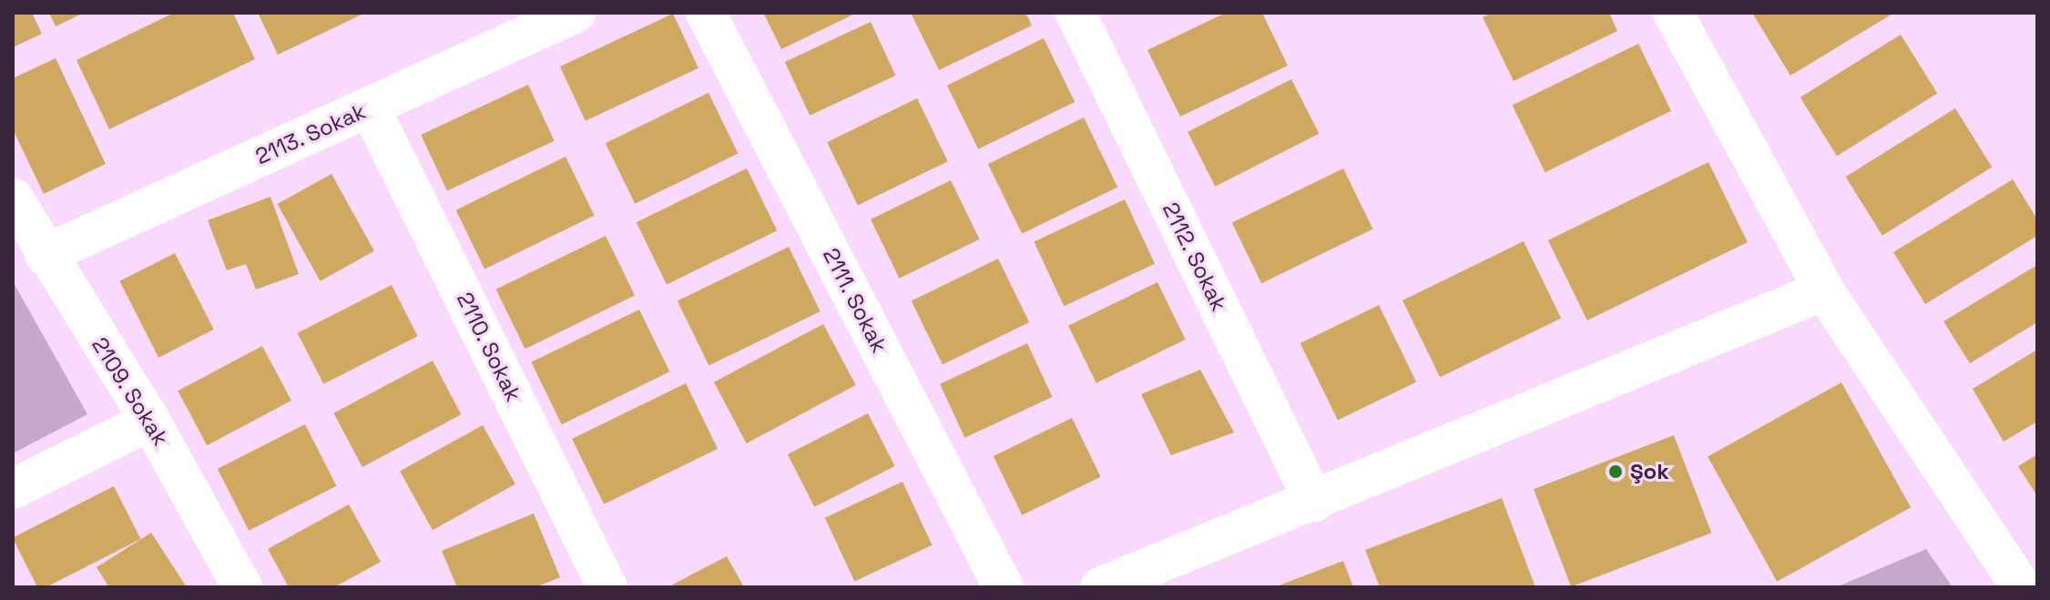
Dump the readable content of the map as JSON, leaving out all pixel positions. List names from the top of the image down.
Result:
{
  "streets": {
    "street": [
      "2113. Sokak",
      "2112. Sokak",
      "2111. Sokak",
      "2110. Sokak",
      "2109. Sokak"
    ]
  },
  "crossings": [
    ["2113. Sokak", "2110. Sokak"],
    ["2113. Sokak", "2109. Sokak"]
  ],
  "places": ["Şok"]
}
